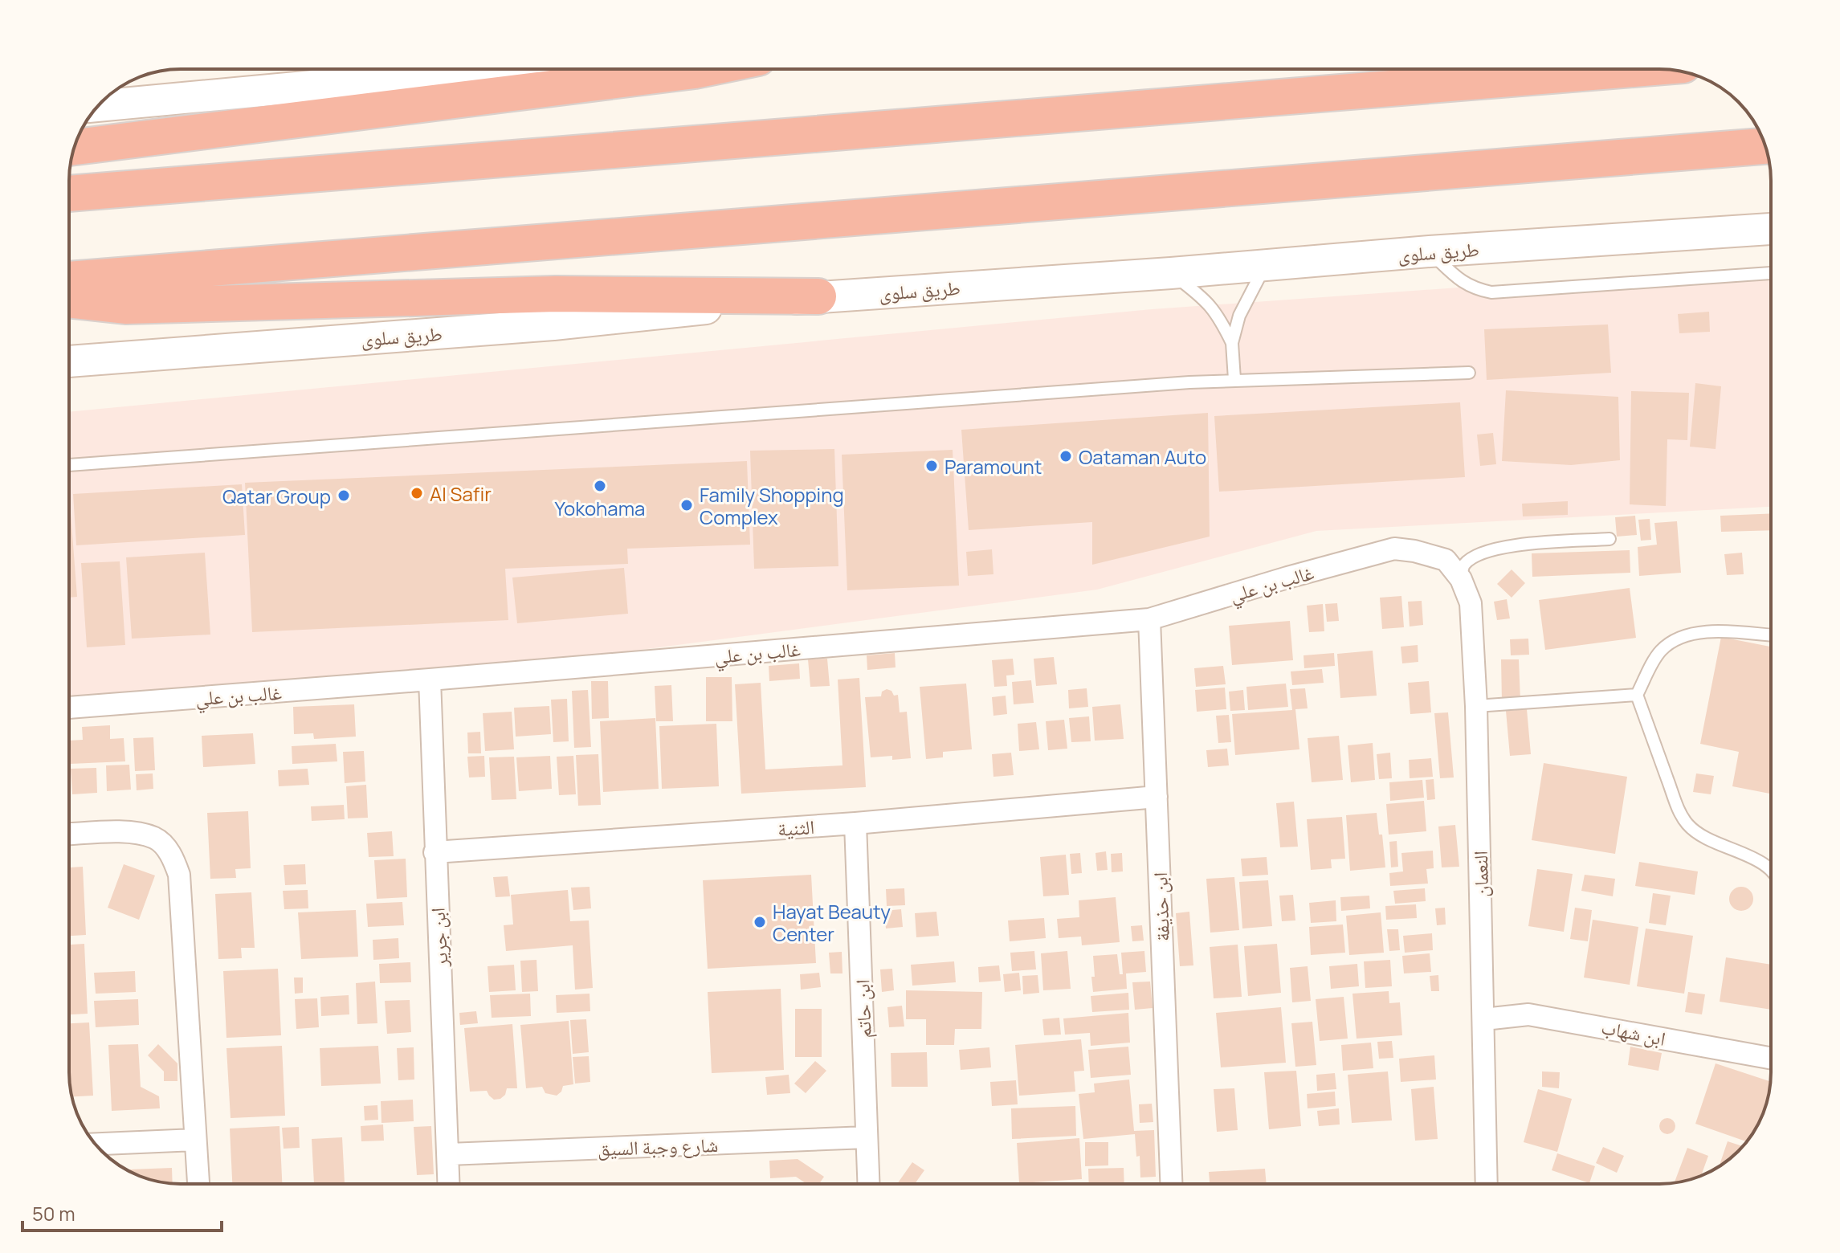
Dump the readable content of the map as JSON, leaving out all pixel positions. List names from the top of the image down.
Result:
{
  "streets": {
    "main road": ["طريق سلوى"],
    "street": [
      "غالب بن علي",
      "الثنية",
      "النعمان",
      "ابن حذيفة",
      "ابن جرير",
      "ابن حاتم",
      "ابن شهاب",
      "شارع وجبة السيق"
    ]
  },
  "crossings": [
    ["غالب بن علي", "النعمان"],
    ["غالب بن علي", "ابن حذيفة"],
    ["غالب بن علي", "ابن جرير"],
    ["الثنية", "ابن حذيفة"],
    ["الثنية", "ابن جرير"],
    ["الثنية", "ابن حاتم"],
    ["النعمان", "ابن شهاب"],
    ["ابن جرير", "شارع وجبة السيق"],
    ["ابن حاتم", "شارع وجبة السيق"]
  ],
  "places": [
    "Oataman Auto",
    "Paramount",
    "Yokohama",
    "Al Safir",
    "Qatar Group",
    "Family Shopping Complex",
    "Hayat Beauty Center"
  ],
  "scale_bar": "50 m"
}
